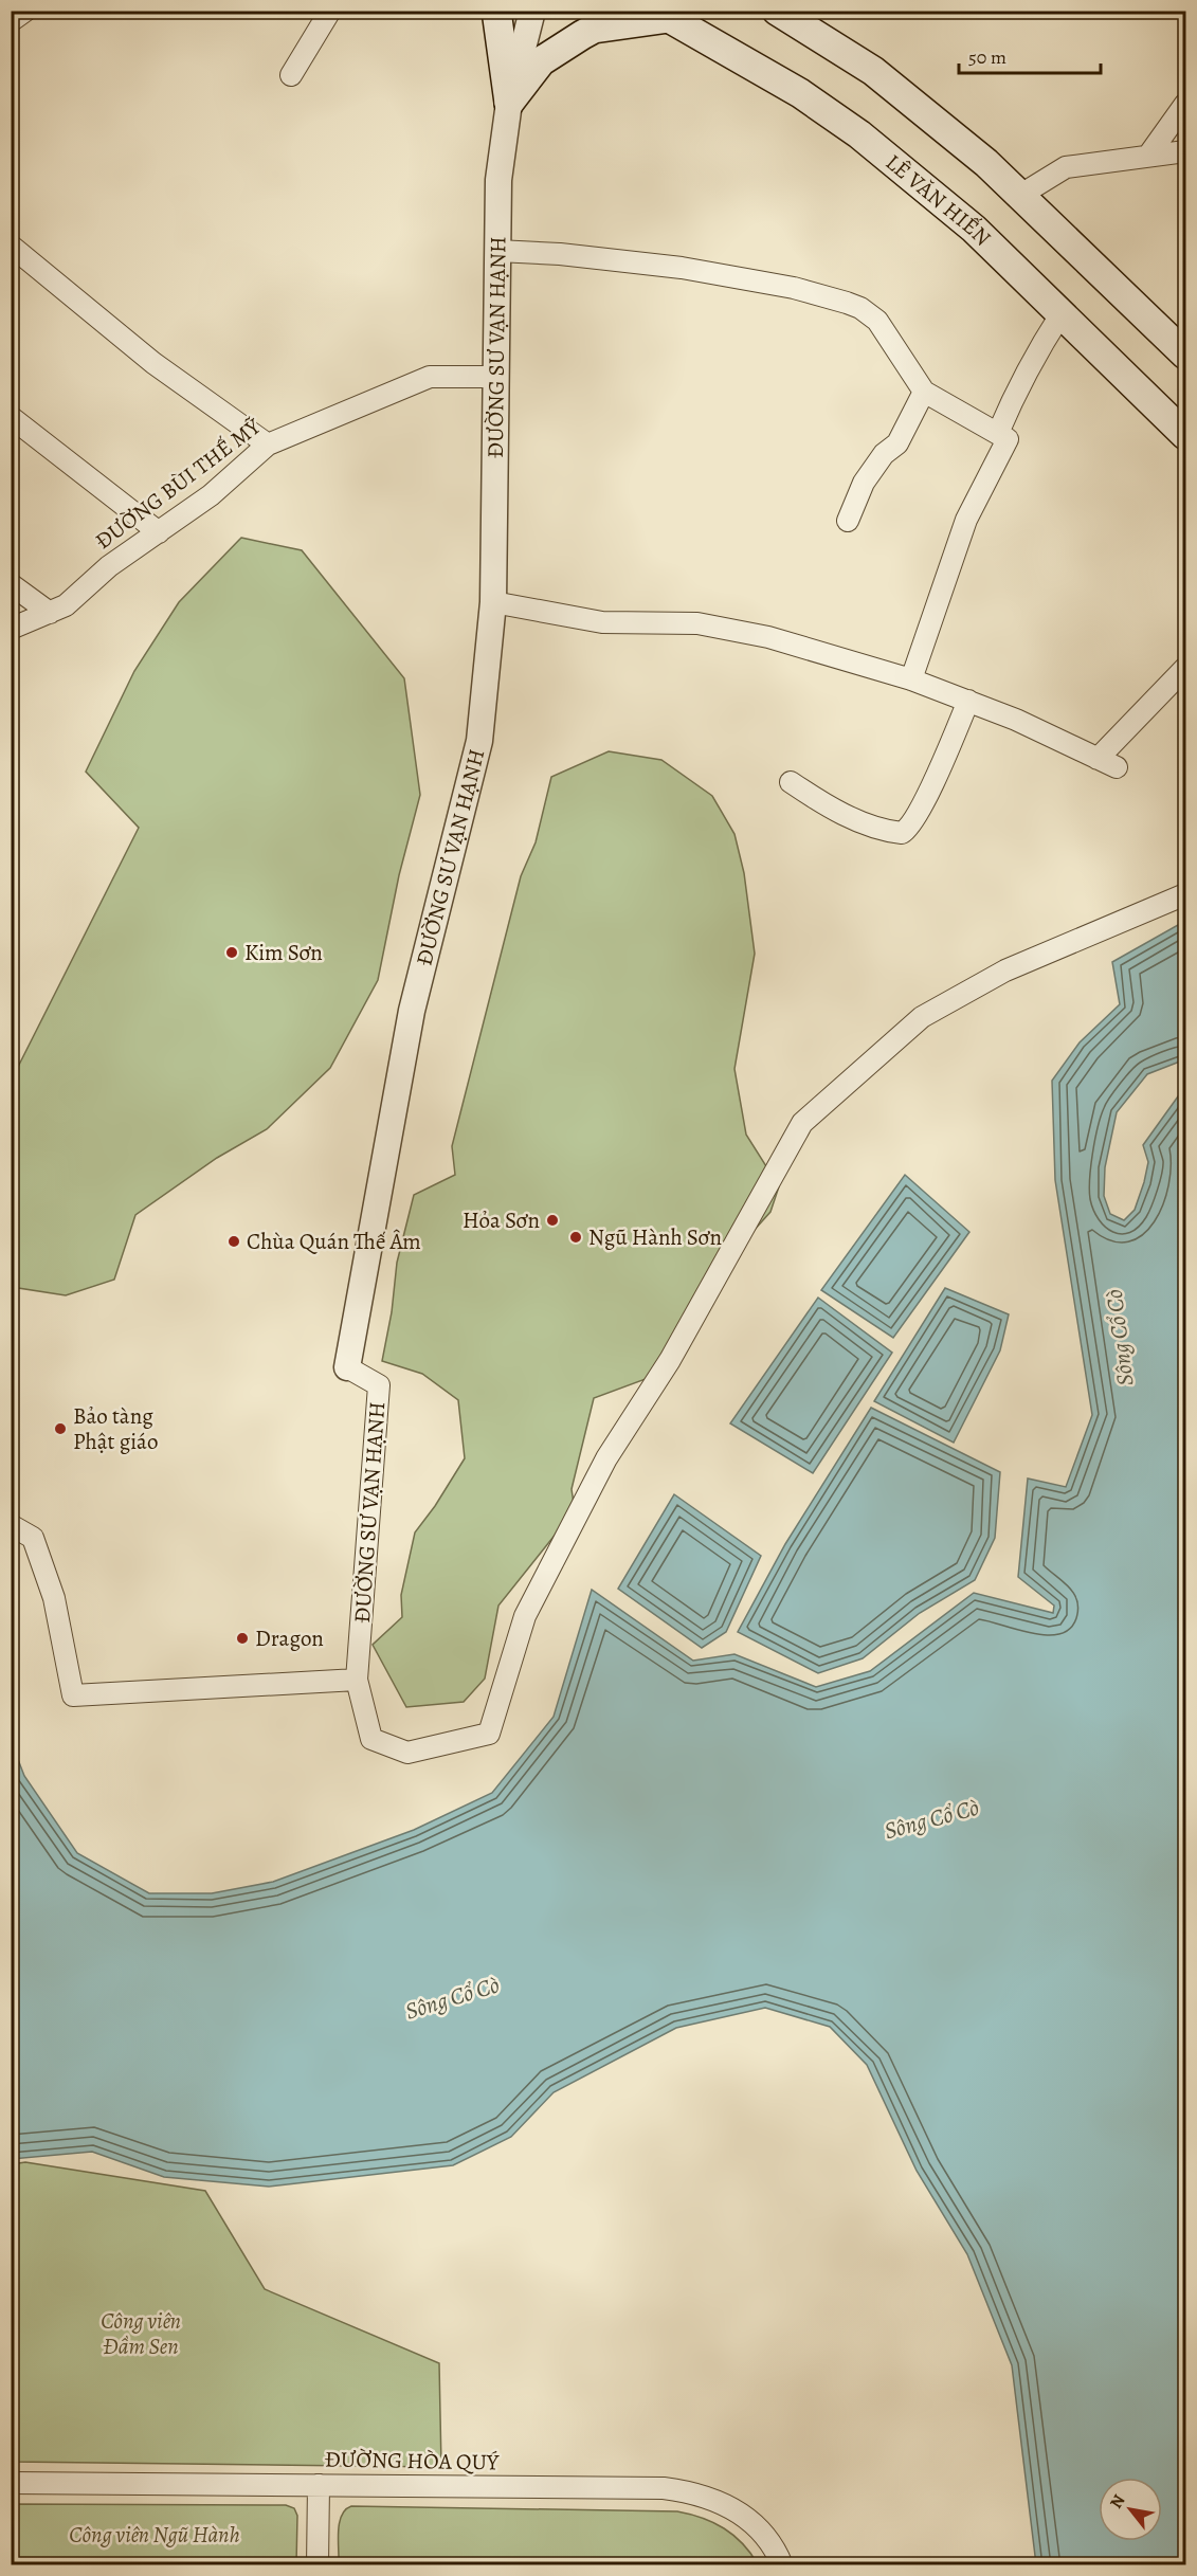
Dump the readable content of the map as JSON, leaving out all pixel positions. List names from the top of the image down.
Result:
{
  "streets": {
    "main road": ["LÊ VĂN HIẾN"],
    "street": ["ĐƯỜNG SƯ VẠN HẠNH", "ĐƯỜNG BÙI THẾ MỸ", "ĐƯỜNG HÒA QUÝ"]
  },
  "crossings": [
    ["ĐƯỜNG SƯ VẠN HẠNH", "ĐƯỜNG BÙI THẾ MỸ"]
  ],
  "water": ["Sông Cổ Cò"],
  "parks": ["Công viên Đầm Sen", "Công viên Ngũ Hành"],
  "places": [
    "Kim Sơn",
    "Hỏa Sơn",
    "Ngũ Hành Sơn",
    "Chùa Quán Thế Âm",
    "Bảo tàng Phật giáo",
    "Dragon"
  ],
  "scale_bar": "50 m",
  "north": "top left"
}
